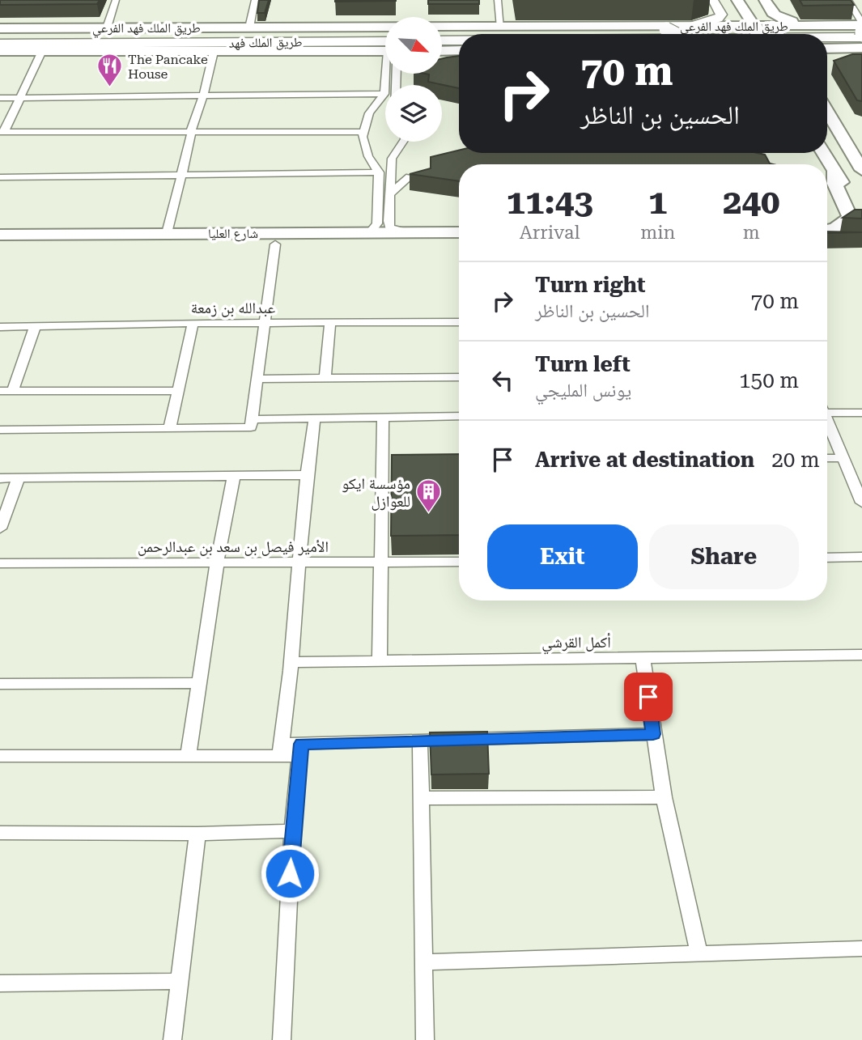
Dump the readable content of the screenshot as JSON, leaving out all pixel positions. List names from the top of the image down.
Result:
{
  "streets": {
    "highway": ["طريق الملك فهد"],
    "main road": ["طريق الملك فهد الفرعي", "شارع العليا"],
    "street": ["عبدالله بن زمعة", "الأمير فيصل بن سعد بن عبدالرحمن", "أكمل القرشي"]
  },
  "crossings": [
    ["طريق الملك فهد الفرعي", "طريق الملك فهد"]
  ],
  "places": {
    "restaurant": ["The Pancake House"],
    "building": ["مؤسسة ايكو للعوازل"]
  },
  "north": "bottom right",
  "page": {
    "turn": ["70 m", "الحسين بن الناظر"],
    "eta": [
      "11:43",
      "Arrival",
      "1",
      "min",
      "240",
      "m"
    ],
    "list": [
      {
        "name": "Turn right",
        "note": "الحسين بن الناظر",
        "value": "70 m"
      },
      {
        "name": "Turn left",
        "note": "يونس المليجي",
        "value": "150 m"
      },
      {
        "name": "Arrive at destination",
        "value": "20 m"
      }
    ],
    "buttons": ["Exit", "Share"]
  }
}
